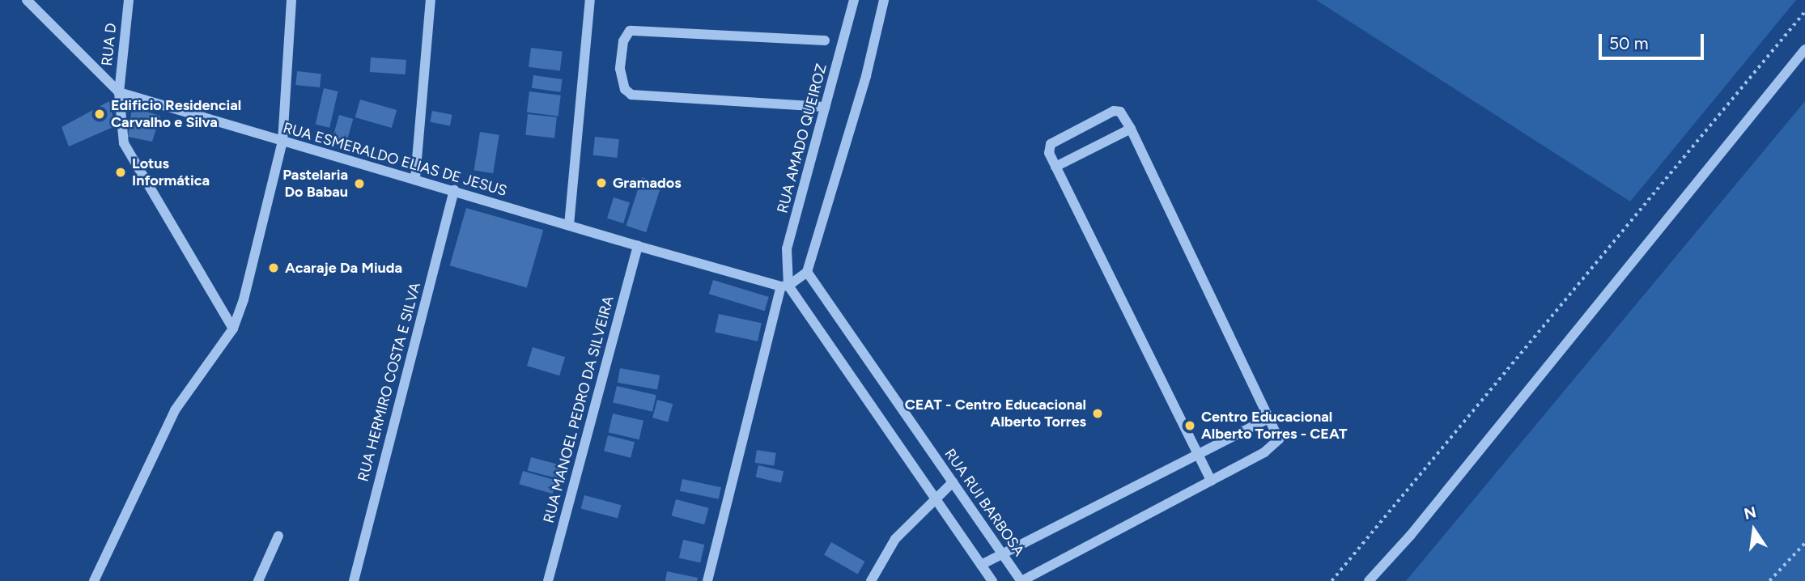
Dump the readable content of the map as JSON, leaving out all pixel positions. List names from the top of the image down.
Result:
{
  "streets": {
    "street": [
      "RUA D",
      "RUA AMADO QUEIROZ",
      "RUA ESMERALDO ELIAS DE JESUS",
      "RUA HERMIRO COSTA E SILVA",
      "RUA MANOEL PEDRO DA SILVEIRA",
      "RUA RUI BARBOSA"
    ]
  },
  "crossings": [
    ["RUA D", "RUA ESMERALDO ELIAS DE JESUS"],
    ["RUA AMADO QUEIROZ", "RUA ESMERALDO ELIAS DE JESUS"],
    ["RUA ESMERALDO ELIAS DE JESUS", "RUA HERMIRO COSTA E SILVA"],
    ["RUA ESMERALDO ELIAS DE JESUS", "RUA MANOEL PEDRO DA SILVEIRA"]
  ],
  "places": [
    "Edificio Residencial Carvalho e Silva",
    "Lotus Informática",
    "Gramados",
    "Pastelaria Do Babau",
    "Acaraje Da Miuda",
    "CEAT - Centro Educacional Alberto Torres",
    "Centro Educacional Alberto Torres - CEAT"
  ],
  "scale_bar": "50 m",
  "north": "top"
}
